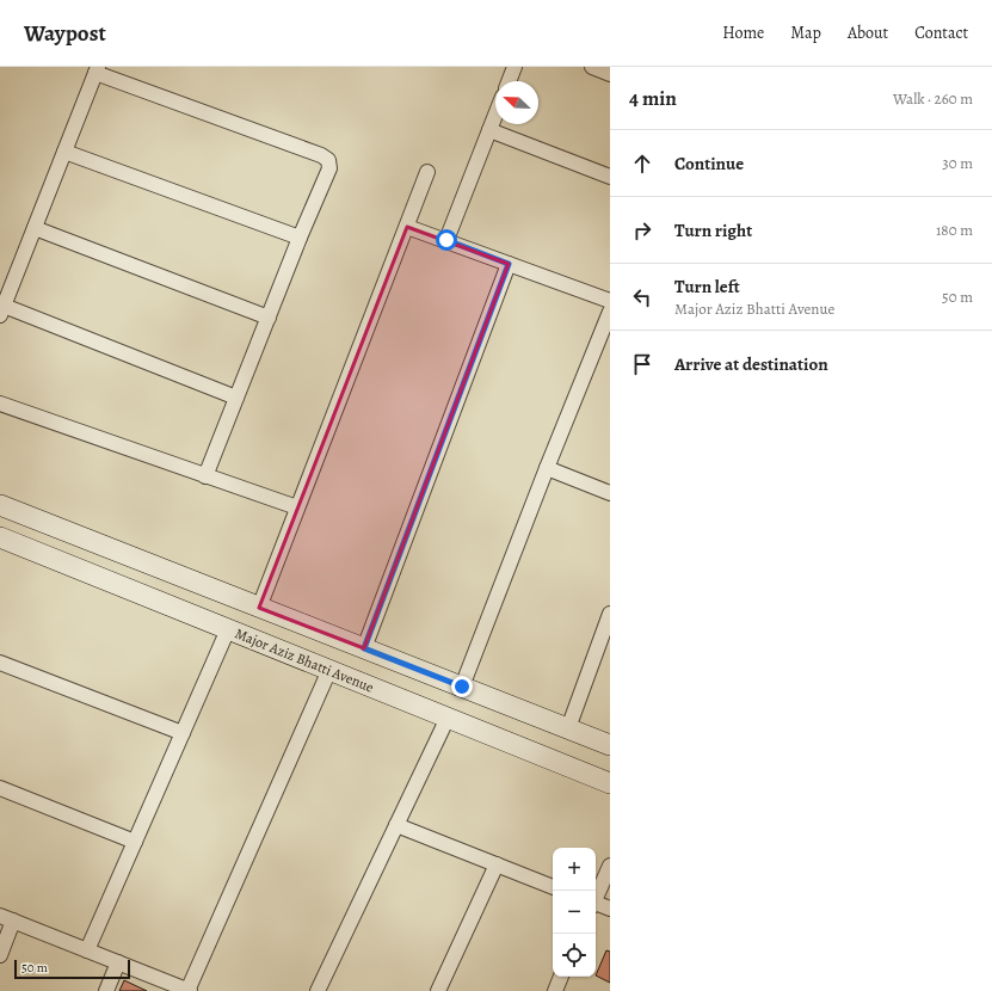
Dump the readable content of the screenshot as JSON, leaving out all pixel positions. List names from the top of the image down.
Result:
{
  "streets": {
    "main road": ["Major Aziz Bhatti Avenue"]
  },
  "scale_bar": "50 m",
  "north": "top left",
  "page": {
    "header": "Waypost",
    "nav": [
      "Home",
      "Map",
      "About",
      "Contact"
    ],
    "heading": ["4 min", "Walk · 260 m"],
    "list": [
      ["Continue", "30 m"],
      ["Turn right", "180 m"],
      ["Turn left", "Major Aziz Bhatti Avenue", "50 m"],
      "Arrive at destination"
    ],
    "map_buttons": ["+", "−"],
    "scale": "50 m"
  }
}
